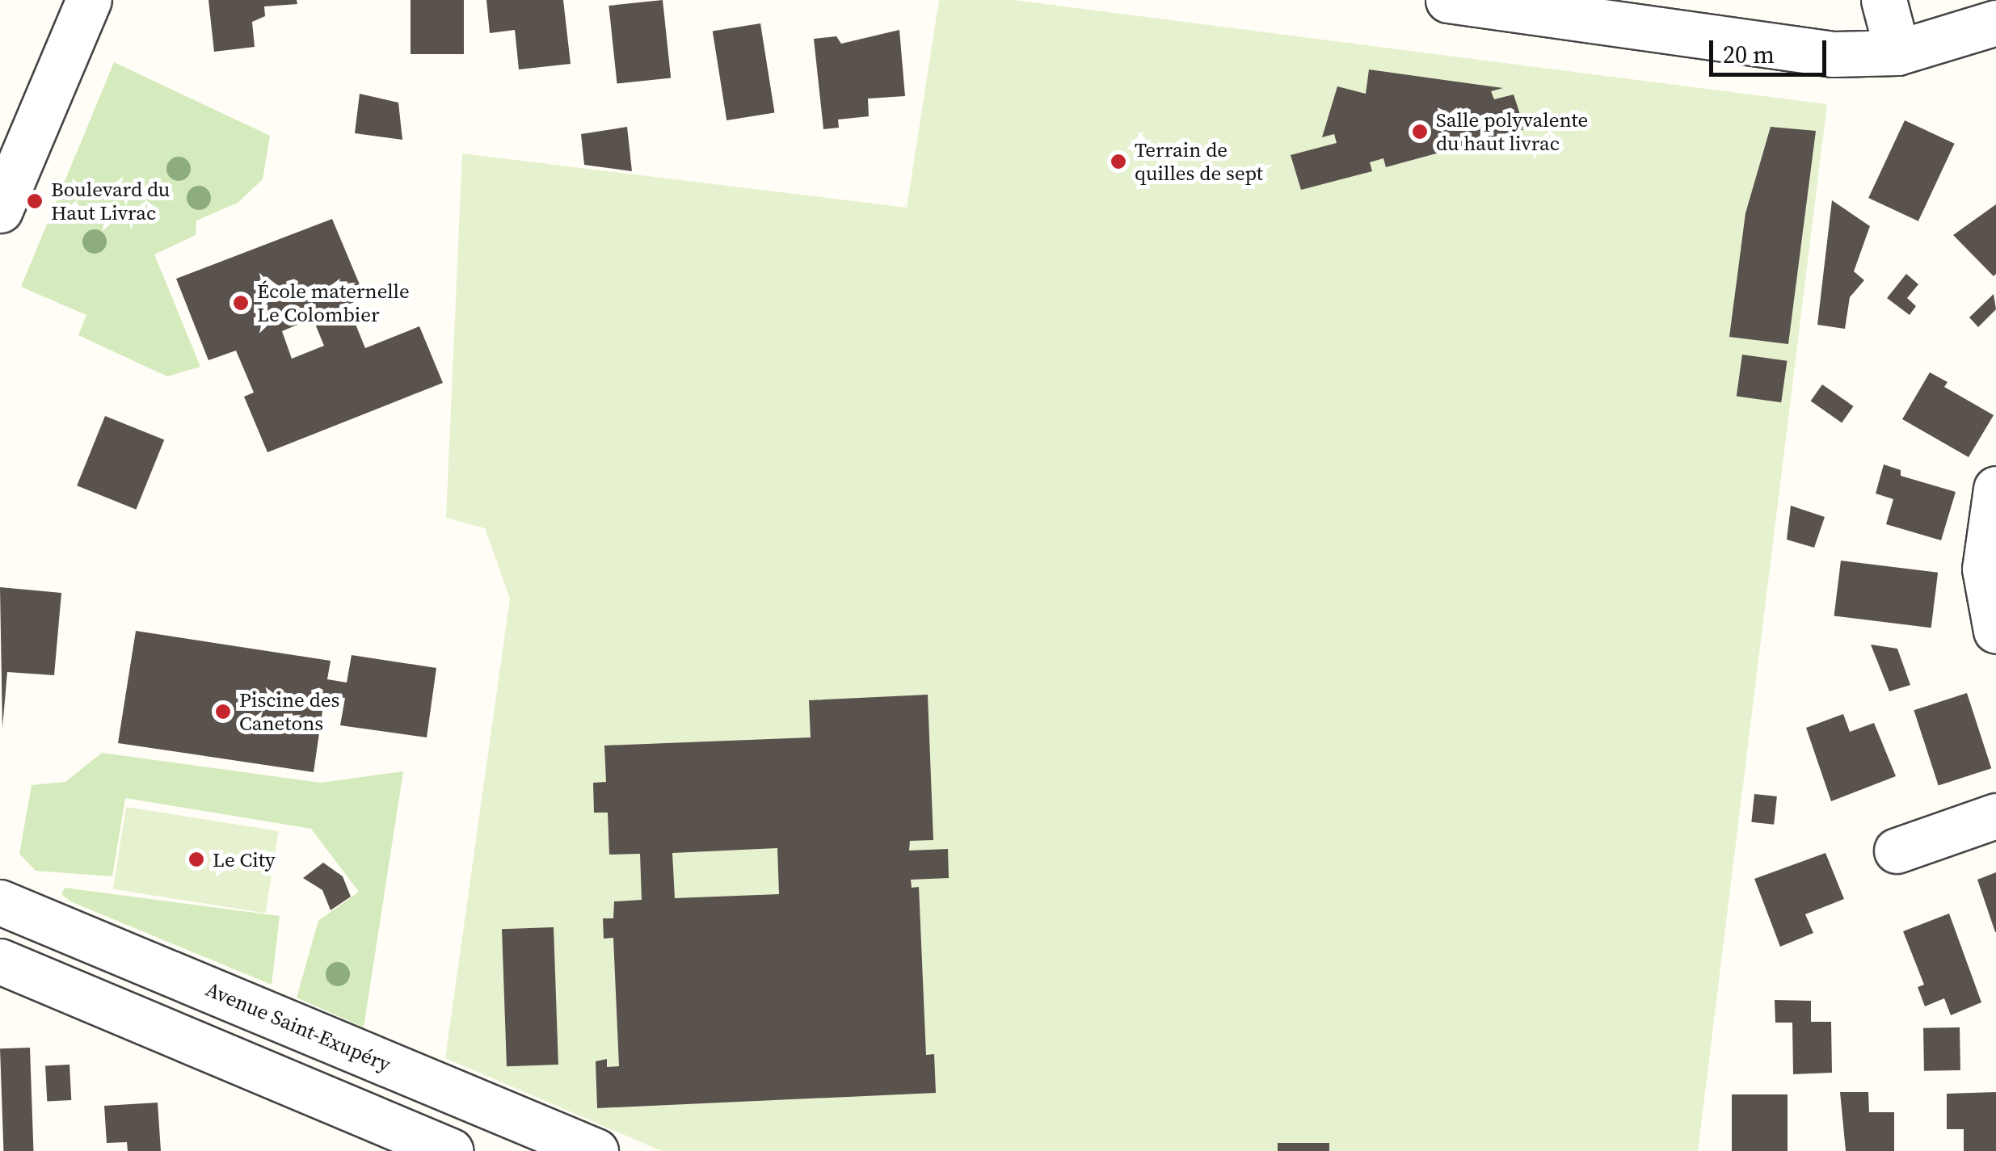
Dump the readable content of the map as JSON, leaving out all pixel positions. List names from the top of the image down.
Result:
{
  "streets": {
    "street": ["Avenue Saint-Exupéry"]
  },
  "places": [
    "Salle polyvalente du haut livrac",
    "Terrain de quilles de sept",
    "Boulevard du Haut Livrac",
    "École maternelle Le Colombier",
    "Piscine des Canetons",
    "Le City"
  ],
  "scale_bar": "20 m"
}
